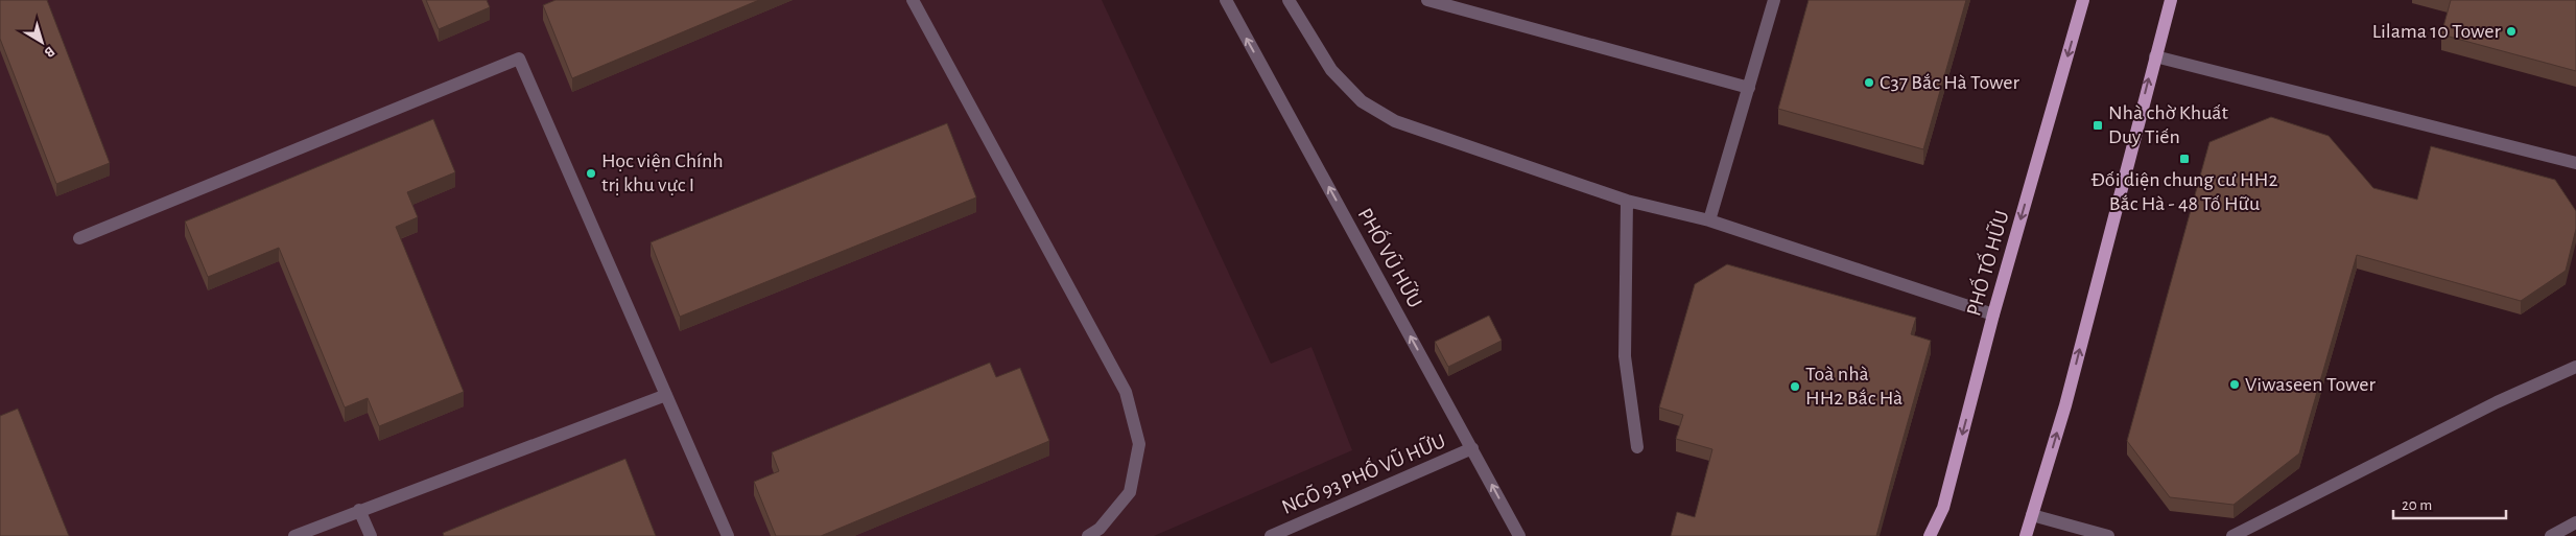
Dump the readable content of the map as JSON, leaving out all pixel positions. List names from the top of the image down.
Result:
{
  "streets": {
    "main road": ["PHỐ TỐ HỮU"],
    "street": ["PHỐ VŨ HỮU", "NGÕ 93 PHỐ VŨ HỮU"]
  },
  "crossings": [
    ["PHỐ VŨ HỮU", "NGÕ 93 PHỐ VŨ HỮU"]
  ],
  "one_way": ["PHỐ VŨ HỮU"],
  "places": {
    "other": [
      "Lilama 10 Tower",
      "C37 Bắc Hà Tower",
      "Học viện Chính trị khu vực I",
      "Viwaseen Tower",
      "Toà nhà HH2 Bắc Hà"
    ],
    "transit": ["Nhà chờ Khuất Duy Tiến", "Đối diện chung cư HH2 Bắc Hà - 48 Tố Hữu"]
  },
  "scale_bar": "20 m",
  "north": "bottom right"
}
